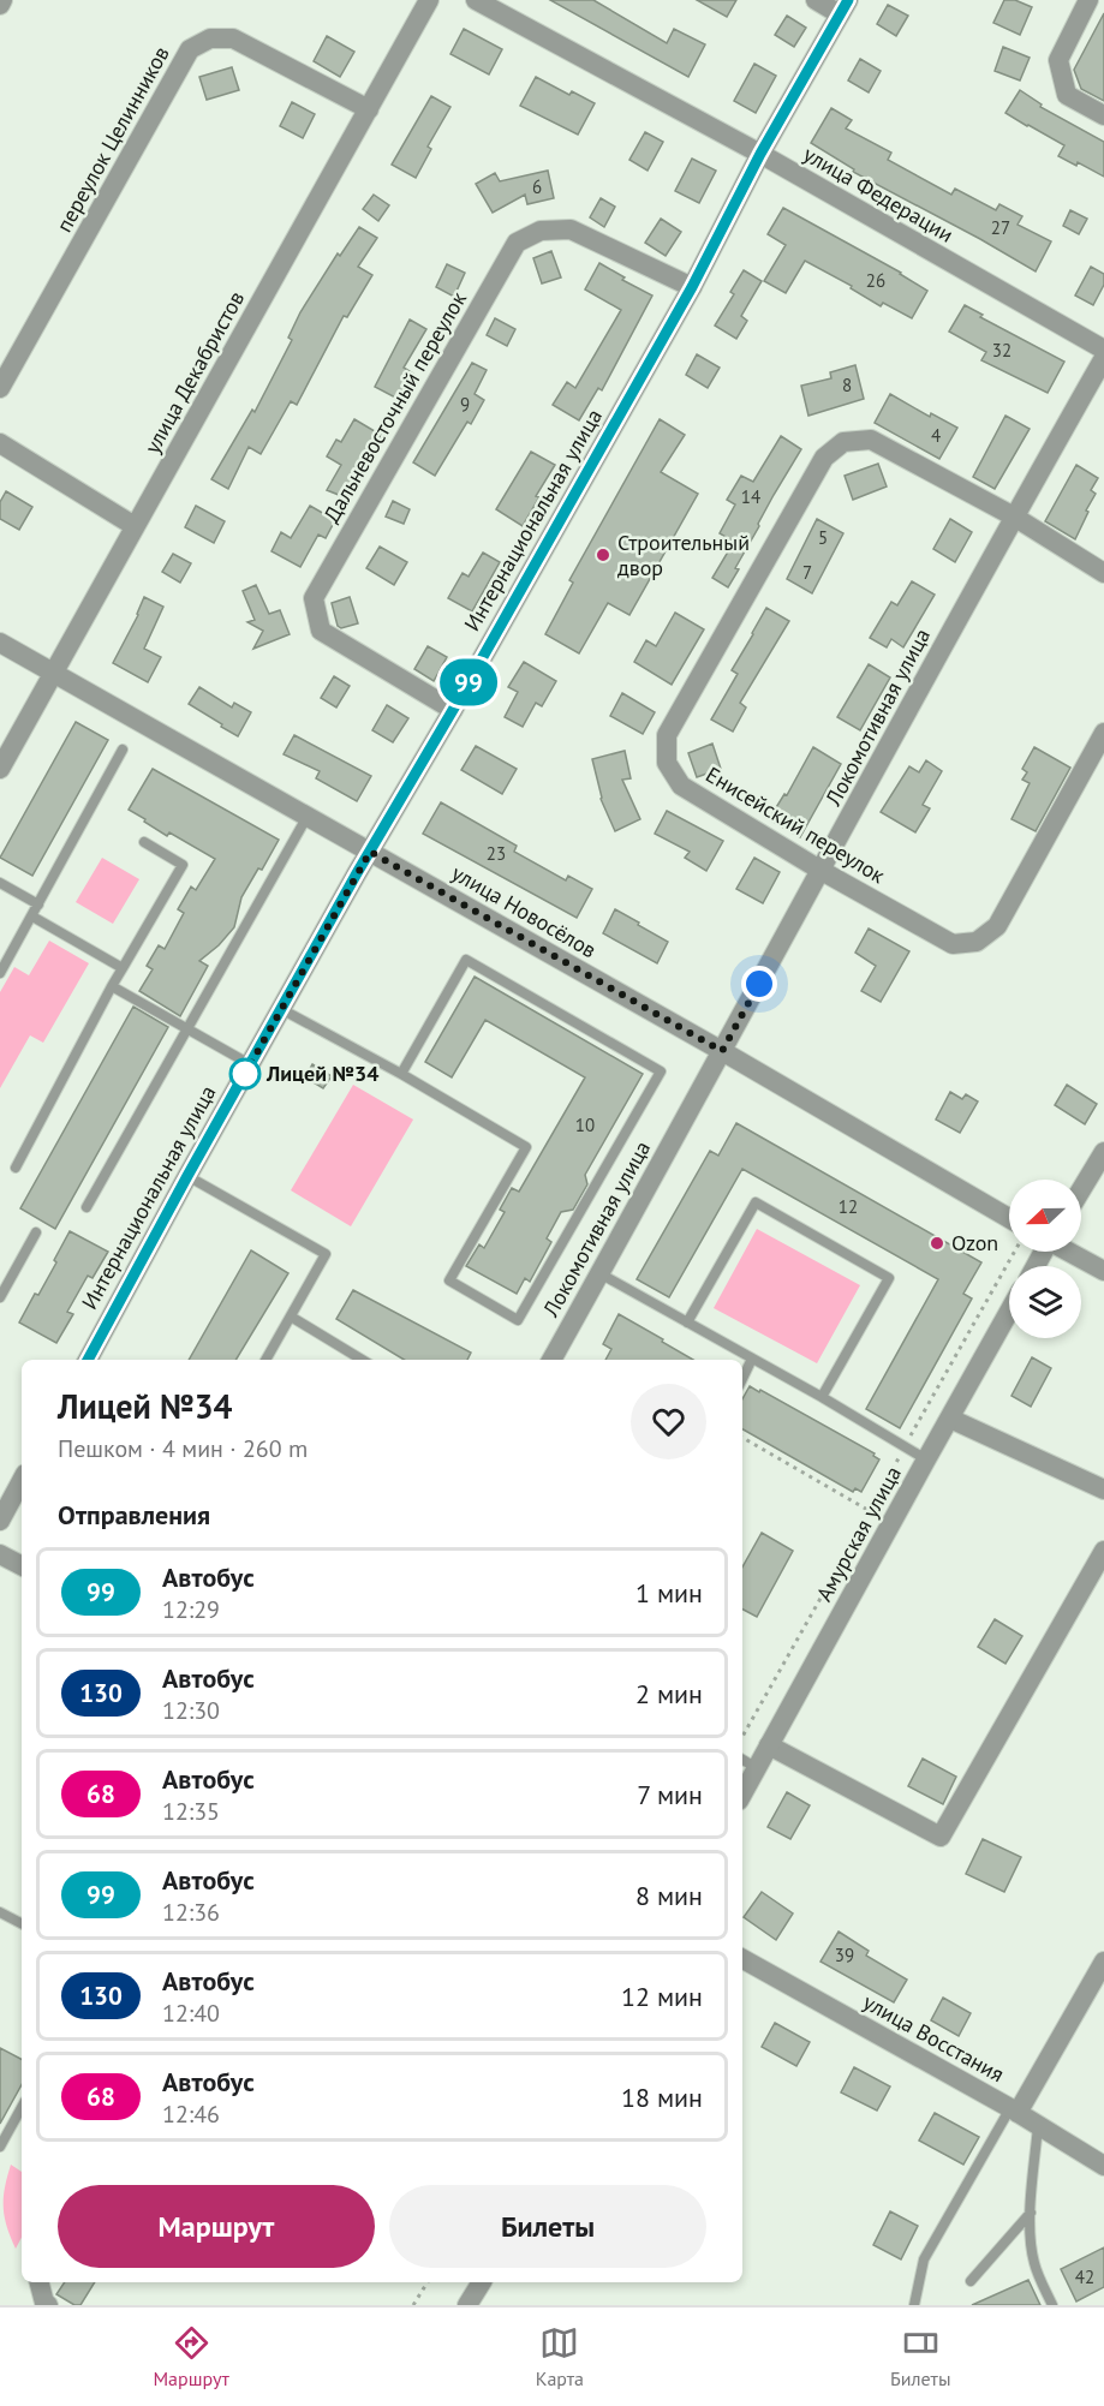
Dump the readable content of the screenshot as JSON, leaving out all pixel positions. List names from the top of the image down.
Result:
{
  "streets": {
    "street": [
      "переулок Целинников",
      "улица Федерации",
      "улица Декабристов",
      "Дальневосточный переулок",
      "Интернациональная улица",
      "Локомотивная улица",
      "Енисейский переулок",
      "улица Новосёлов",
      "Амурская улица",
      "улица Восстания"
    ]
  },
  "crossings": [
    ["переулок Целинников", "улица Декабристов"],
    ["улица Федерации", "Интернациональная улица"],
    ["улица Декабристов", "улица Новосёлов"],
    ["Дальневосточный переулок", "Интернациональная улица"],
    ["Интернациональная улица", "улица Новосёлов"],
    ["Локомотивная улица", "Енисейский переулок"],
    ["Локомотивная улица", "улица Новосёлов"]
  ],
  "places": ["Строительный двор", "Лицей №34", "Ozon"],
  "lines": ["bus line 99"],
  "house_numbers": [
    "6",
    "27",
    "26",
    "32",
    "8",
    "9",
    "4",
    "14",
    "5",
    "7",
    "23",
    "10",
    "12",
    "39",
    "42"
  ],
  "north": "left",
  "page": {
    "on_map": "99",
    "heading": [
      ["Лицей №34", "Пешком · 4 мин · 260 m"],
      "Отправления"
    ],
    "list": [
      {
        "mark": "99",
        "name": "Автобус",
        "note": "12:29",
        "value": "1 мин"
      },
      {
        "mark": "130",
        "name": "Автобус",
        "note": "12:30",
        "value": "2 мин"
      },
      {
        "mark": "68",
        "name": "Автобус",
        "note": "12:35",
        "value": "7 мин"
      },
      {
        "mark": "99",
        "name": "Автобус",
        "note": "12:36",
        "value": "8 мин"
      },
      {
        "mark": "130",
        "name": "Автобус",
        "note": "12:40",
        "value": "12 мин"
      },
      {
        "mark": "68",
        "name": "Автобус",
        "note": "12:46",
        "value": "18 мин"
      }
    ],
    "buttons": ["Маршрут", "Билеты"],
    "tabs": ["Маршрут", "Карта", "Билеты"]
  }
}
